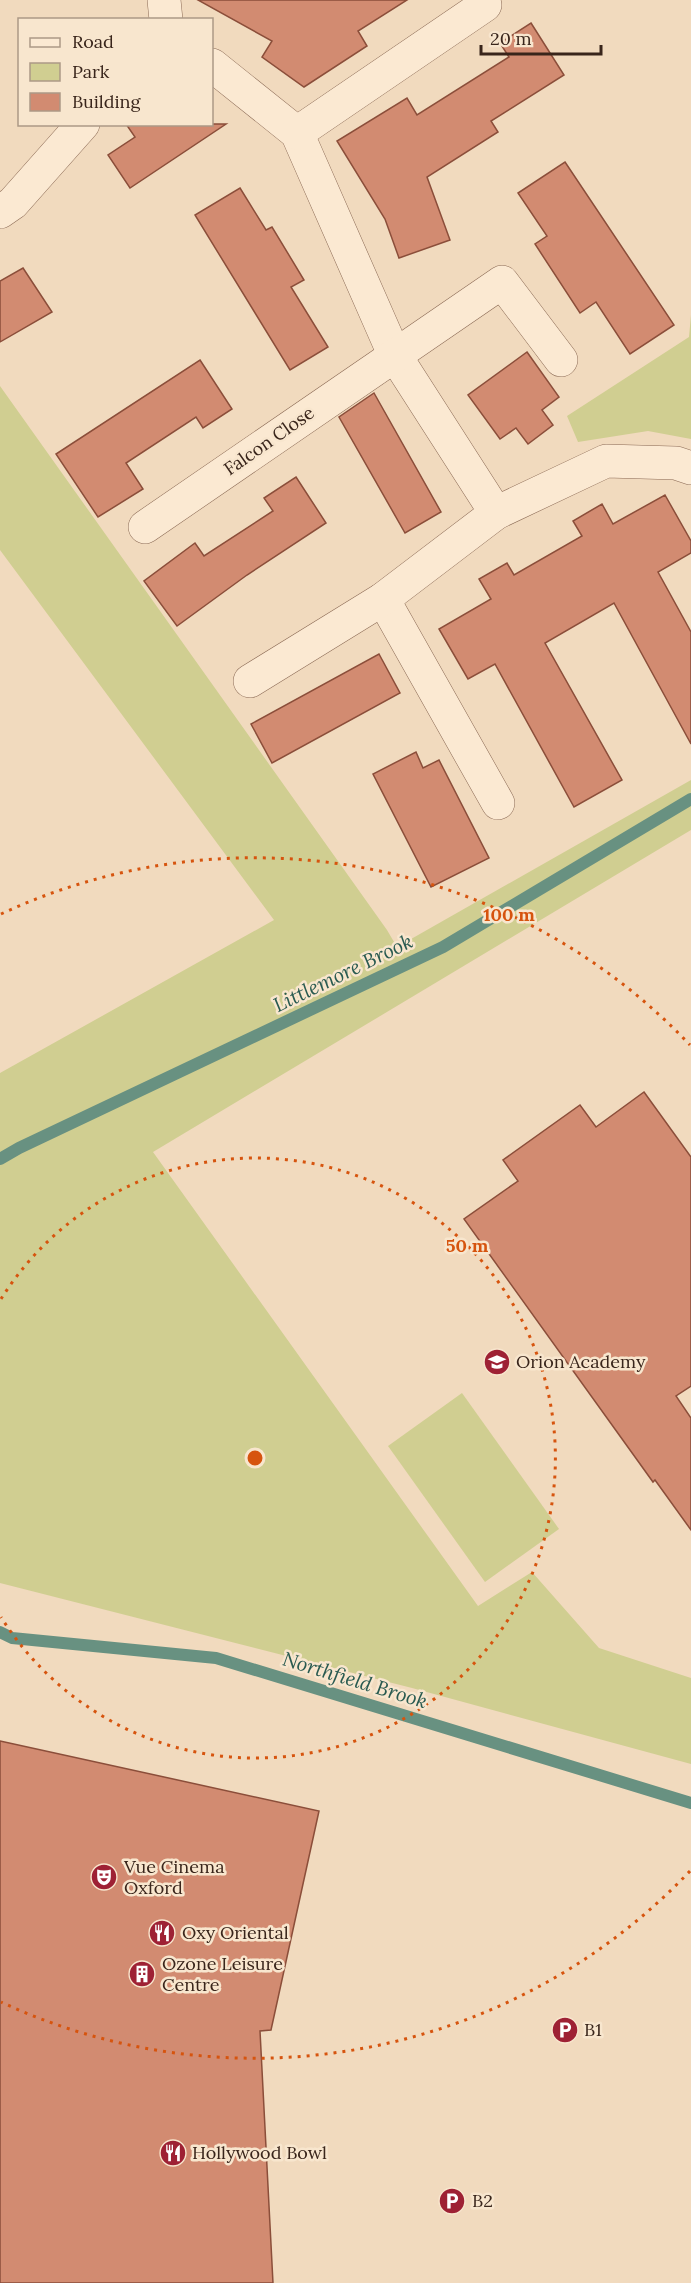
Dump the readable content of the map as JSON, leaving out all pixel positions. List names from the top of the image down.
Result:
{
  "streets": {
    "street": ["Falcon Close"]
  },
  "water": ["Littlemore Brook", "Northfield Brook"],
  "places": {
    "school or university": ["Orion Academy"],
    "theatre": ["Vue Cinema Oxford"],
    "restaurant": ["Oxy Oriental", "Hollywood Bowl"],
    "building": ["Ozone Leisure Centre"],
    "parking": ["B1", "B2"]
  },
  "legend": ["Road", "Park", "Building"],
  "scale_bar": "20 m",
  "rings": ["100 m", "50 m"]
}
